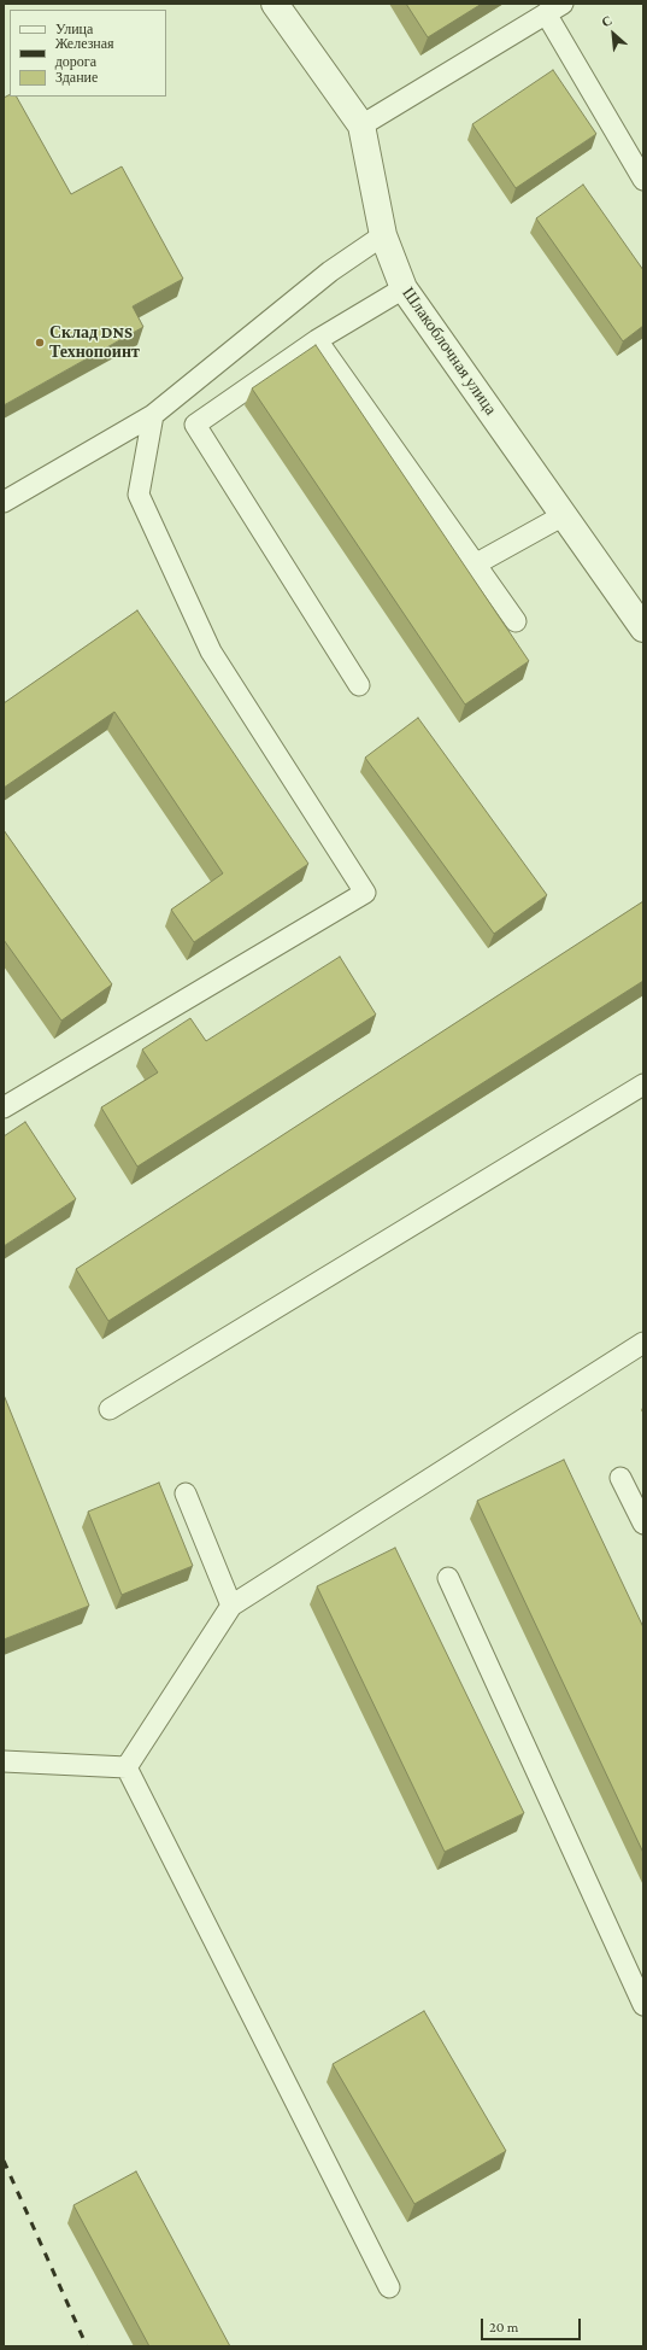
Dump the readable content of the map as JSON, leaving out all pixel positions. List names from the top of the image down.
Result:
{
  "streets": {
    "street": ["Шлакоблочная улица"]
  },
  "places": ["Склад DNS Технопоинт"],
  "legend": ["Улица", "Железная дорога", "Здание"],
  "scale_bar": "20 m",
  "north": "top left"
}
